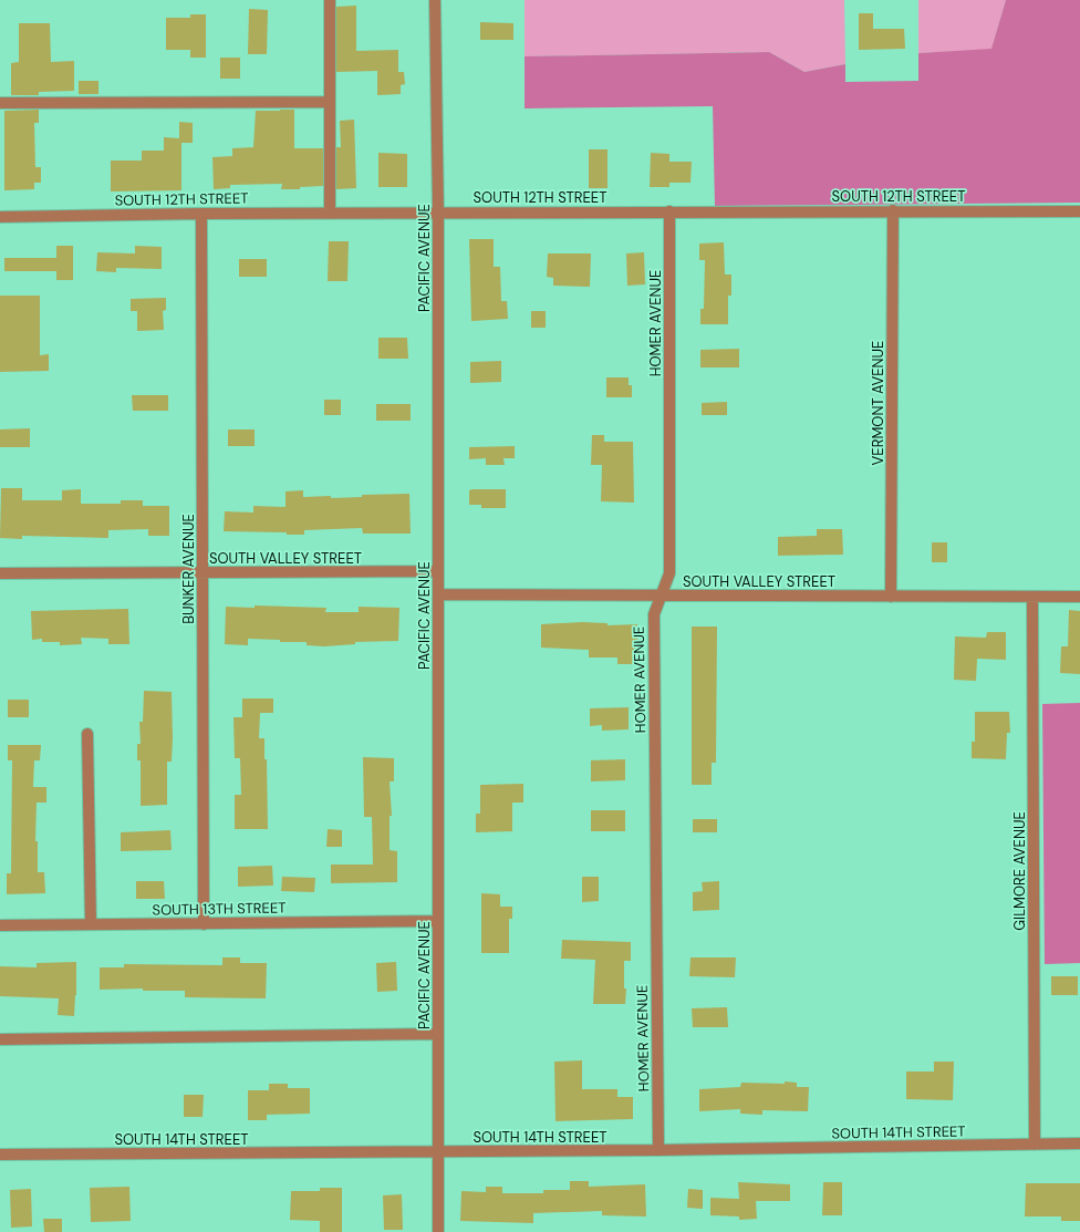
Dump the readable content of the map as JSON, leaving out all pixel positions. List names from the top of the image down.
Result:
{
  "streets": {
    "street": [
      "SOUTH 12TH STREET",
      "PACIFIC AVENUE",
      "HOMER AVENUE",
      "VERMONT AVENUE",
      "SOUTH VALLEY STREET",
      "BUNKER AVENUE",
      "GILMORE AVENUE",
      "SOUTH 13TH STREET",
      "SOUTH 14TH STREET"
    ]
  },
  "crossings": [
    ["SOUTH 12TH STREET", "PACIFIC AVENUE"],
    ["SOUTH 12TH STREET", "HOMER AVENUE"],
    ["SOUTH 12TH STREET", "VERMONT AVENUE"],
    ["SOUTH 12TH STREET", "BUNKER AVENUE"],
    ["PACIFIC AVENUE", "SOUTH VALLEY STREET"],
    ["PACIFIC AVENUE", "SOUTH 13TH STREET"],
    ["PACIFIC AVENUE", "SOUTH 14TH STREET"],
    ["HOMER AVENUE", "SOUTH VALLEY STREET"],
    ["HOMER AVENUE", "SOUTH 14TH STREET"],
    ["VERMONT AVENUE", "SOUTH VALLEY STREET"],
    ["SOUTH VALLEY STREET", "BUNKER AVENUE"],
    ["SOUTH VALLEY STREET", "GILMORE AVENUE"],
    ["BUNKER AVENUE", "SOUTH 13TH STREET"],
    ["GILMORE AVENUE", "SOUTH 14TH STREET"]
  ]
}
